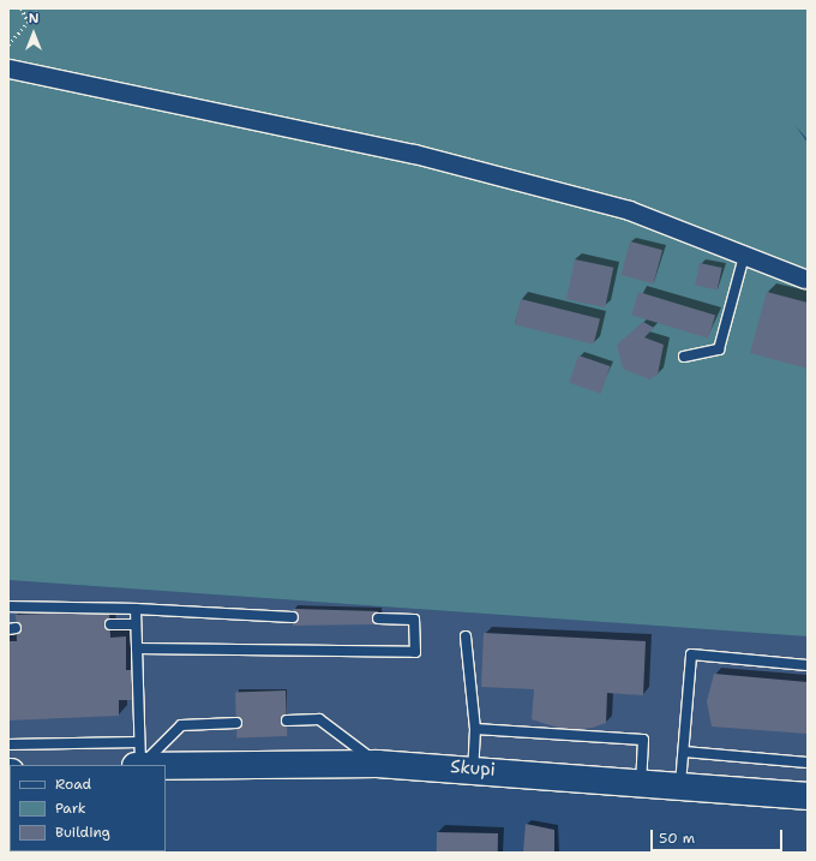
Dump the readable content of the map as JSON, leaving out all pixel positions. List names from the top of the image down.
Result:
{
  "streets": {
    "street": ["Skupi"]
  },
  "legend": ["Road", "Park", "Building"],
  "scale_bar": "50 m",
  "north": "top"
}
